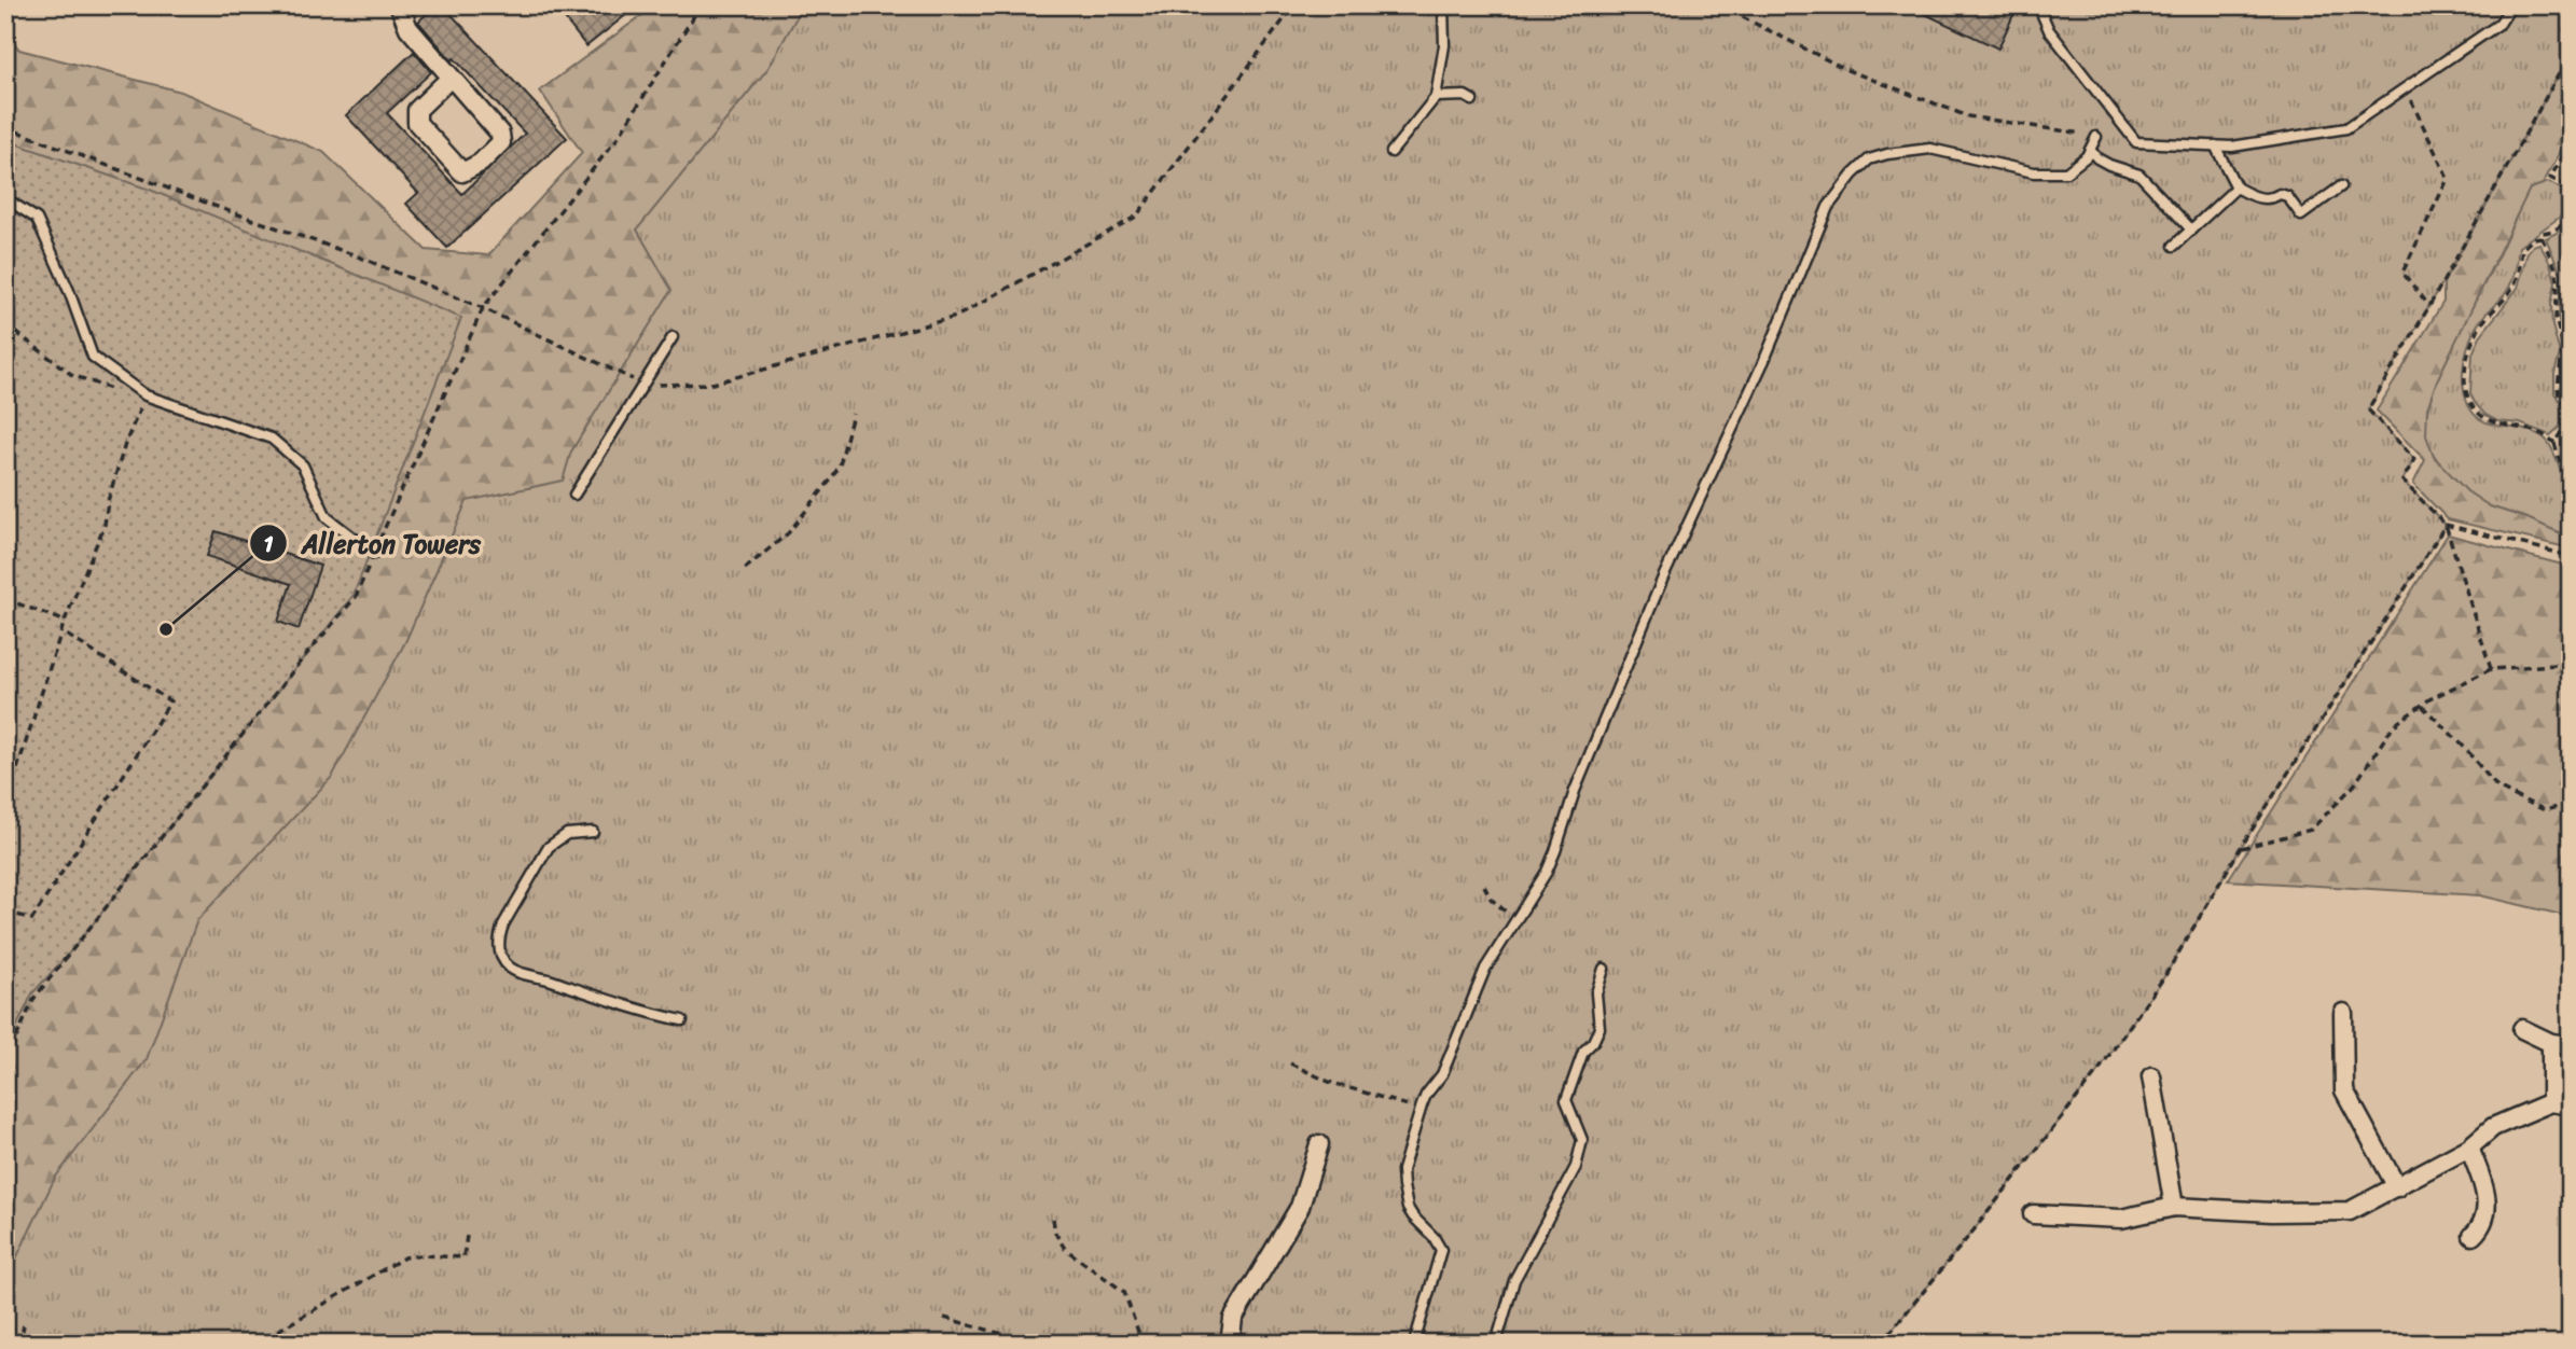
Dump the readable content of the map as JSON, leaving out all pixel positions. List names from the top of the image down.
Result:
{
  "places": ["Allerton Towers"]
}
